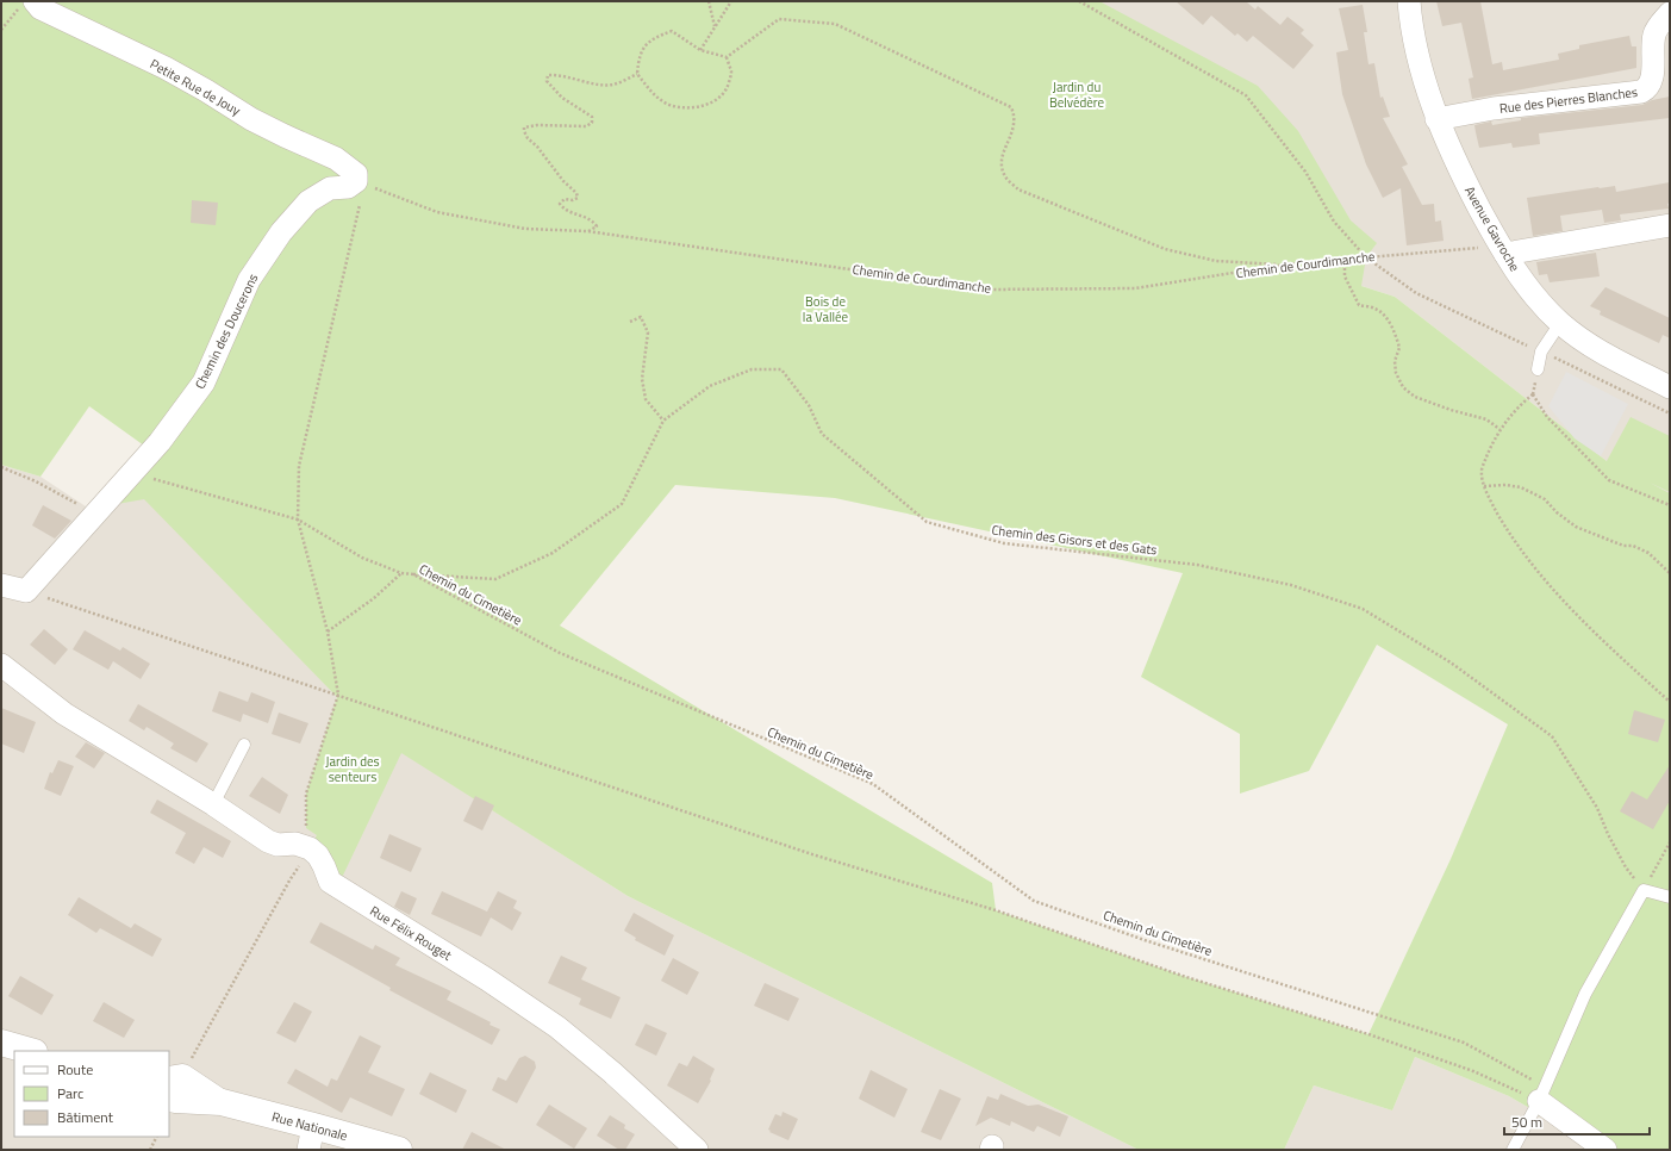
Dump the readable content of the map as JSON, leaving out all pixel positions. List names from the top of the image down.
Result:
{
  "streets": {
    "street": [
      "Petite Rue de Jouy",
      "Rue des Pierres Blanches",
      "Avenue Gavroche",
      "Chemin des Doucerons",
      "Rue Félix Rouget",
      "Rue Nationale"
    ],
    "path": ["Chemin de Courdimanche", "Chemin des Gisors et des Gats", "Chemin du Cimetière"]
  },
  "crossings": [
    ["Petite Rue de Jouy", "Chemin de Courdimanche"],
    ["Petite Rue de Jouy", "Chemin des Doucerons"],
    ["Rue des Pierres Blanches", "Avenue Gavroche"],
    ["Avenue Gavroche", "Chemin de Courdimanche"],
    ["Chemin de Courdimanche", "Chemin des Doucerons"],
    ["Chemin des Doucerons", "Chemin du Cimetière"],
    ["Chemin des Gisors et des Gats", "Chemin du Cimetière"]
  ],
  "parks": ["Jardin du Belvédère", "Bois de la Vallée", "Jardin des senteurs"],
  "legend": ["Route", "Parc", "Bâtiment"],
  "scale_bar": "50 m"
}
